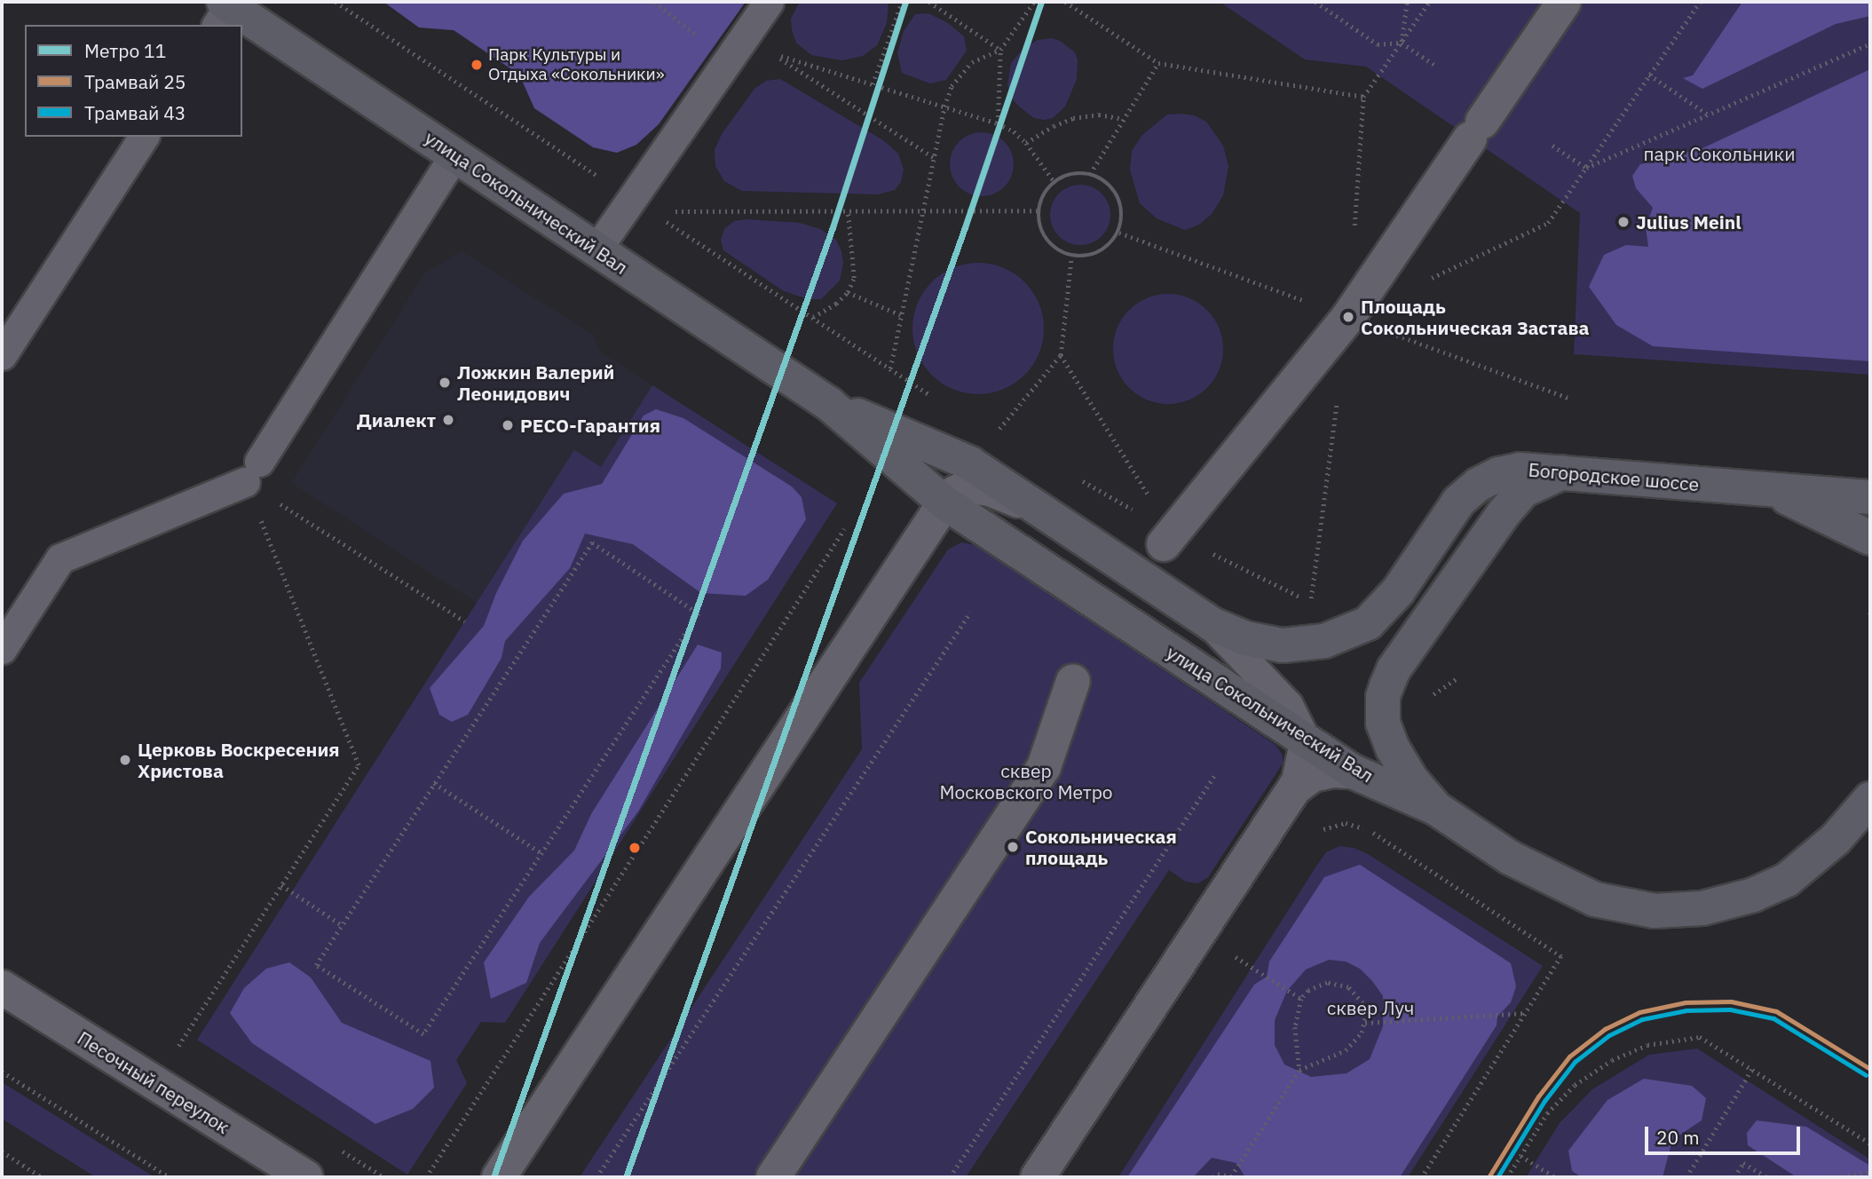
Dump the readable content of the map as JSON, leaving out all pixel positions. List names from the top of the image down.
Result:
{
  "streets": {
    "main road": ["улица Сокольнический Вал", "Богородское шоссе"],
    "street": ["Песочный переулок"]
  },
  "crossings": [
    ["улица Сокольнический Вал", "Богородское шоссе"]
  ],
  "parks": ["парк Сокольники", "сквер Московского Метро", "сквер Луч"],
  "places": [
    "Парк Культуры и Отдыха «Сокольники»",
    "Julius Meinl",
    "Площадь Сокольническая Застава",
    "Ложкин Валерий Леонидович",
    "Диалект",
    "РЕСО-Гарантия",
    "Церковь Воскресения Христова",
    "Сокольническая площадь"
  ],
  "lines": ["metro line 11", "tram line 25", "tram line 43"],
  "legend": ["Метро 11", "Трамвай 25", "Трамвай 43"],
  "scale_bar": "20 m"
}
